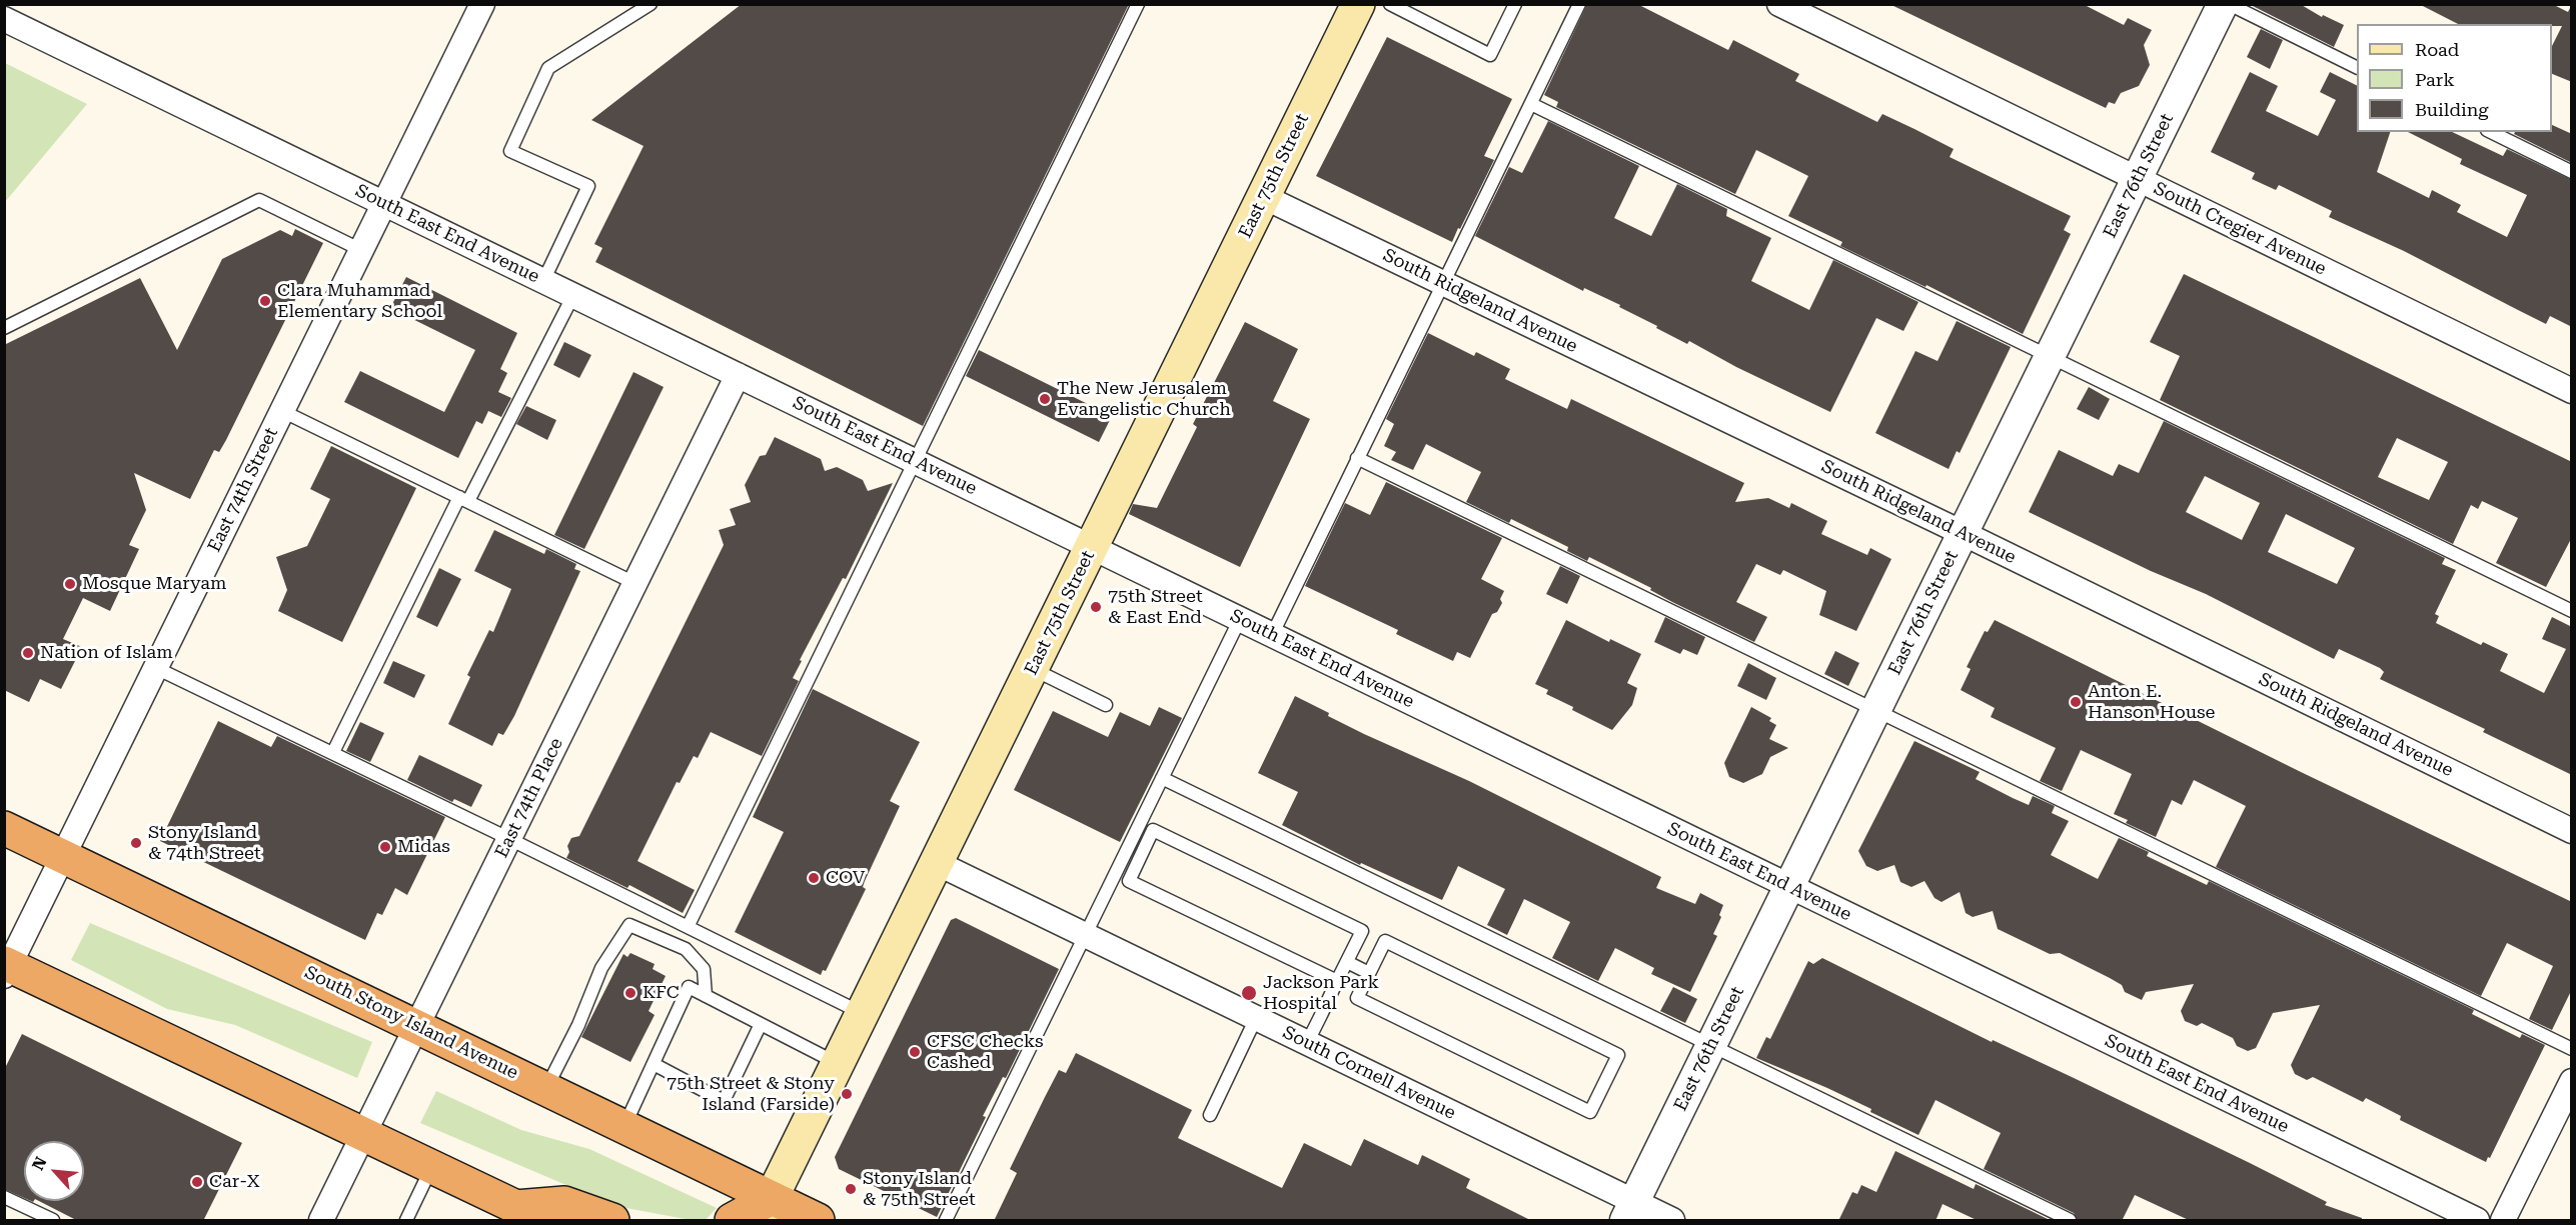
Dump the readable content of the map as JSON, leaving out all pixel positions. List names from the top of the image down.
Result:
{
  "streets": {
    "highway": ["South Stony Island Avenue"],
    "main road": ["East 75th Street"],
    "street": [
      "East 76th Street",
      "South Cregier Avenue",
      "South East End Avenue",
      "South Ridgeland Avenue",
      "East 74th Street",
      "East 74th Place",
      "South Cornell Avenue"
    ]
  },
  "crossings": [
    ["East 75th Street", "South East End Avenue"],
    ["East 75th Street", "South Ridgeland Avenue"],
    ["East 75th Street", "South Stony Island Avenue"],
    ["East 75th Street", "South Cornell Avenue"],
    ["East 76th Street", "South Cregier Avenue"],
    ["East 76th Street", "South East End Avenue"],
    ["East 76th Street", "South Ridgeland Avenue"],
    ["East 76th Street", "South Cornell Avenue"],
    ["South East End Avenue", "East 74th Street"],
    ["South East End Avenue", "East 74th Place"],
    ["East 74th Street", "South Stony Island Avenue"],
    ["East 74th Place", "South Stony Island Avenue"]
  ],
  "places": [
    "Clara Muhammad Elementary School",
    "The New Jerusalem Evangelistic Church",
    "Mosque Maryam",
    "75th Street & East End",
    "Nation of Islam",
    "Anton E. Hanson House",
    "Stony Island & 74th Street",
    "Midas",
    "COV",
    "KFC",
    "Jackson Park Hospital",
    "CFSC Checks Cashed",
    "75th Street & Stony Island (Farside)",
    "Car-X",
    "Stony Island & 75th Street"
  ],
  "legend": ["Road", "Park", "Building"],
  "north": "top left"
}
